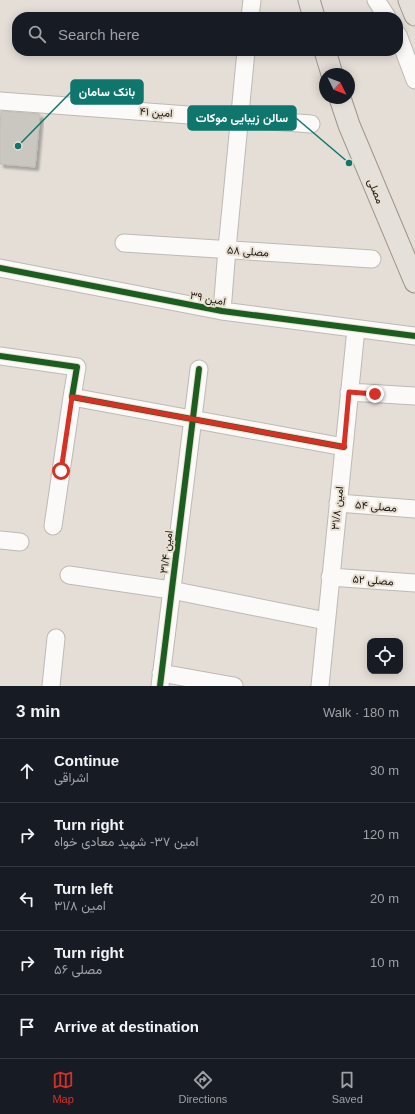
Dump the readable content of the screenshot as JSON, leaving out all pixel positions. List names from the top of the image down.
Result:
{
  "streets": {
    "main road": ["مصلی"],
    "street": [
      "امین ۴۱",
      "مصلی ۵۸",
      "امین ۳۹",
      "مصلی ۵۴",
      "امین ۳۱/۸",
      "امین ۳۱/۴",
      "مصلی ۵۲"
    ]
  },
  "crossings": [
    ["امین ۳۹", "امین ۳۱/۸"],
    ["مصلی ۵۴", "امین ۳۱/۸"],
    ["امین ۳۱/۸", "مصلی ۵۲"]
  ],
  "places": ["بانک سامان", "سالن زیبایی موکات"],
  "north": "bottom right",
  "page": {
    "search": "Search here",
    "heading": ["3 min", "Walk · 180 m"],
    "list": [
      ["Continue", "اشراقی", "30 m"],
      ["Turn right", "امین ۳۷- شهید معادی خواه", "120 m"],
      ["Turn left", "امین ۳۱/۸", "20 m"],
      ["Turn right", "مصلی ۵۶", "10 m"],
      "Arrive at destination"
    ],
    "nav": ["Map", "Directions", "Saved"]
  }
}
